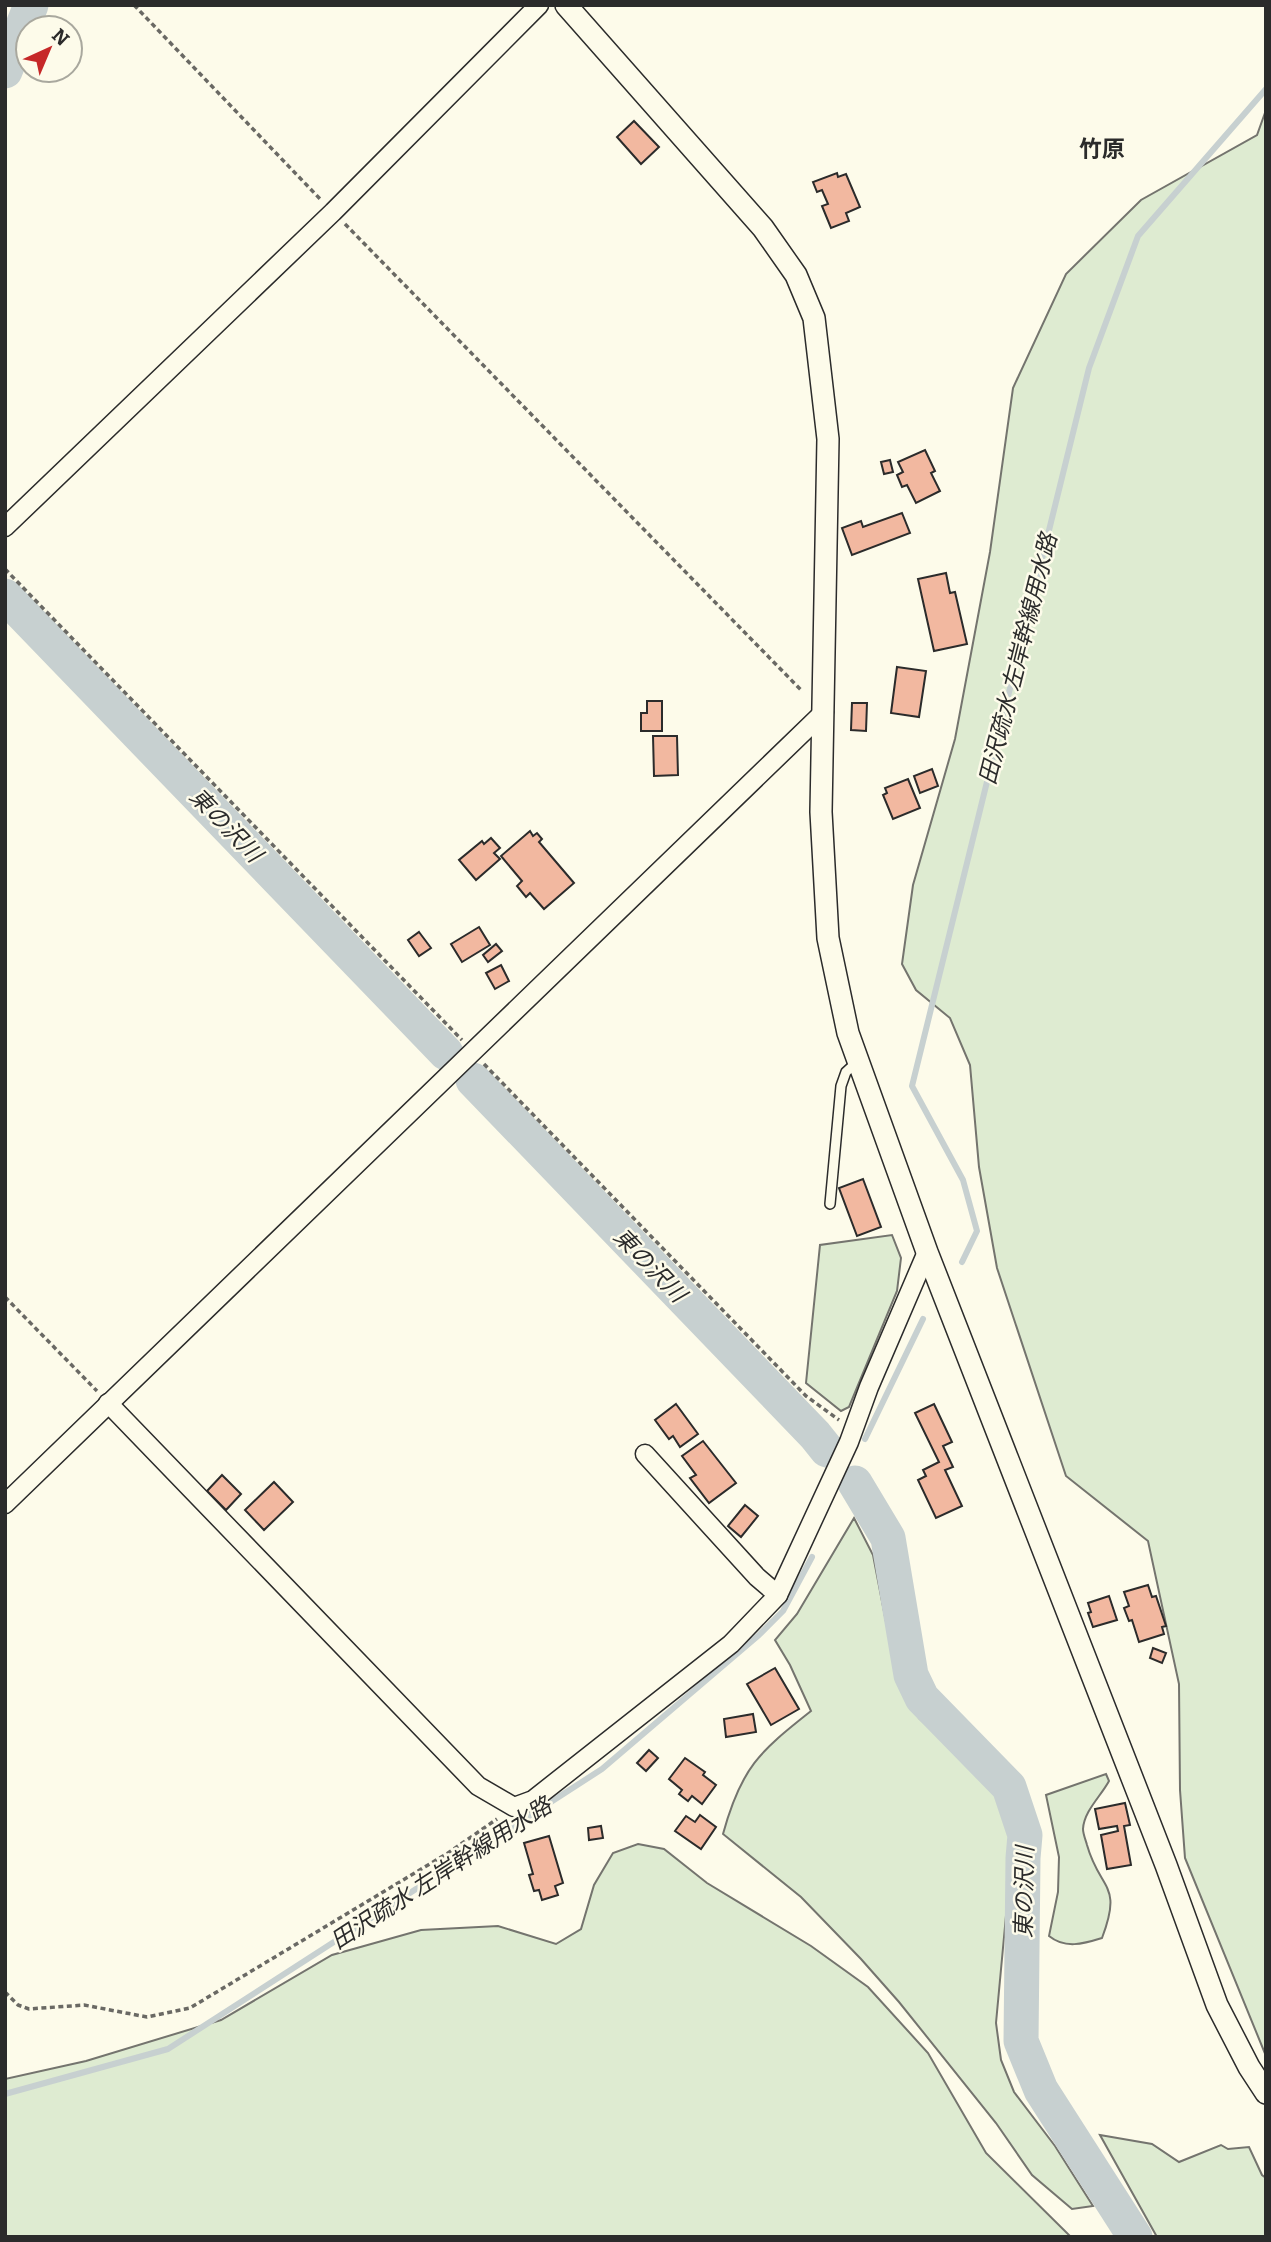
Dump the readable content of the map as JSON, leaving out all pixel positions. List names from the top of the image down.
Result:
{
  "districts": ["竹原"],
  "water": ["田沢疏水 左岸幹線用水路", "東の沢川"],
  "north": "top right"
}
